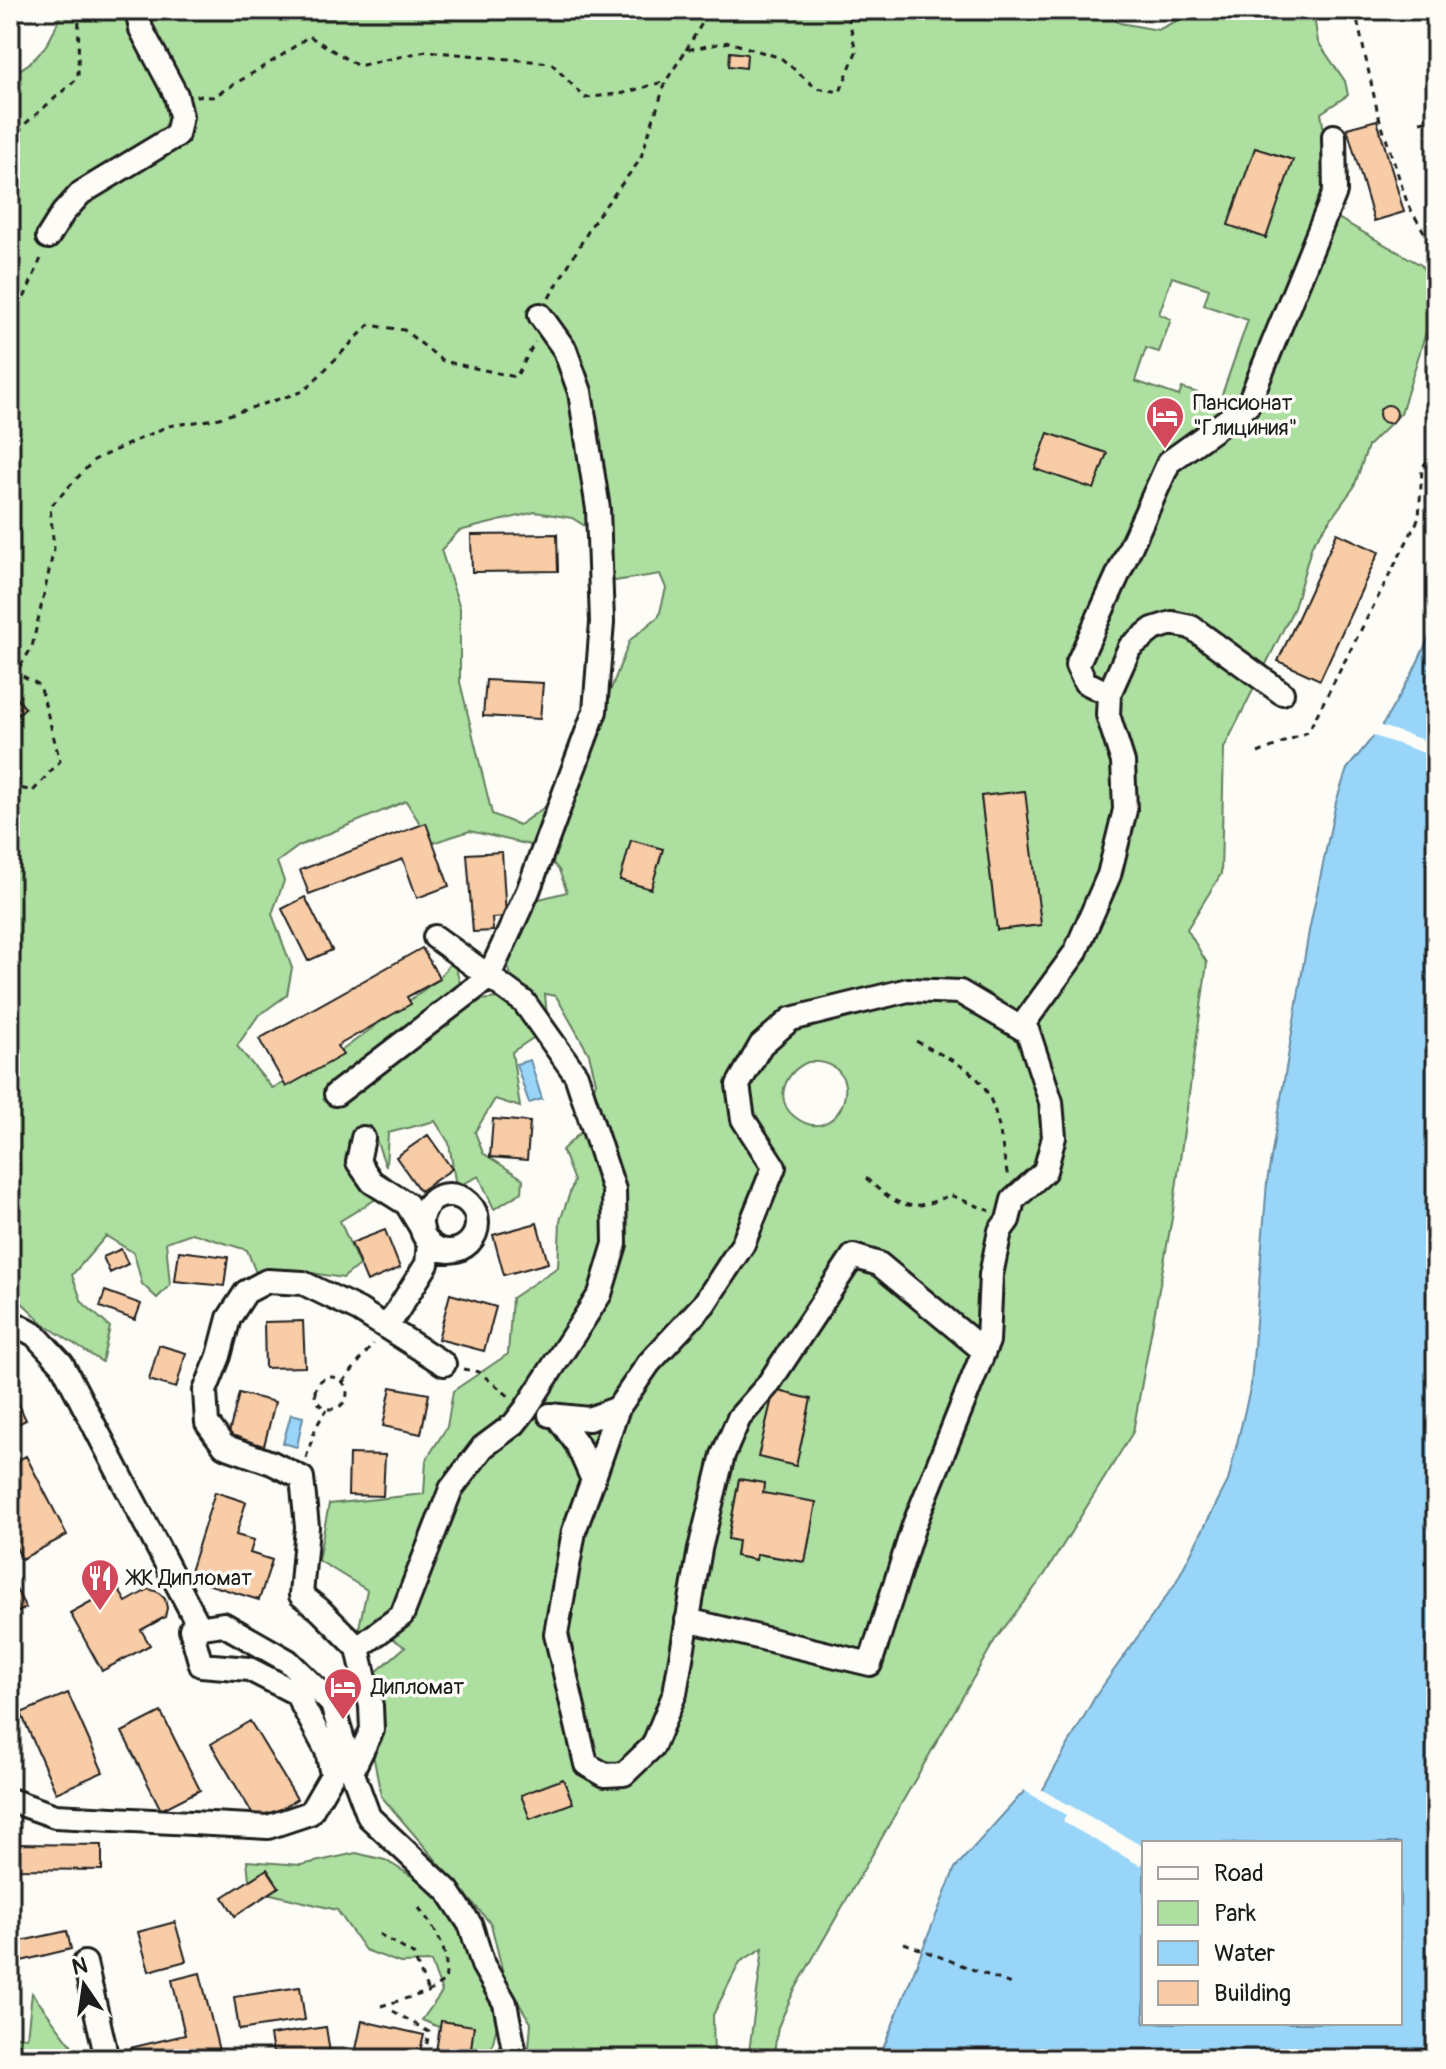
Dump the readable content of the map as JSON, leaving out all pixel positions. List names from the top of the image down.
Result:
{
  "places": {
    "hotel": ["Пансионат \"Глициния\"", "Дипломат"],
    "restaurant": ["ЖК Дипломат"]
  },
  "legend": [
    "Road",
    "Park",
    "Water",
    "Building"
  ],
  "north": "top"
}
